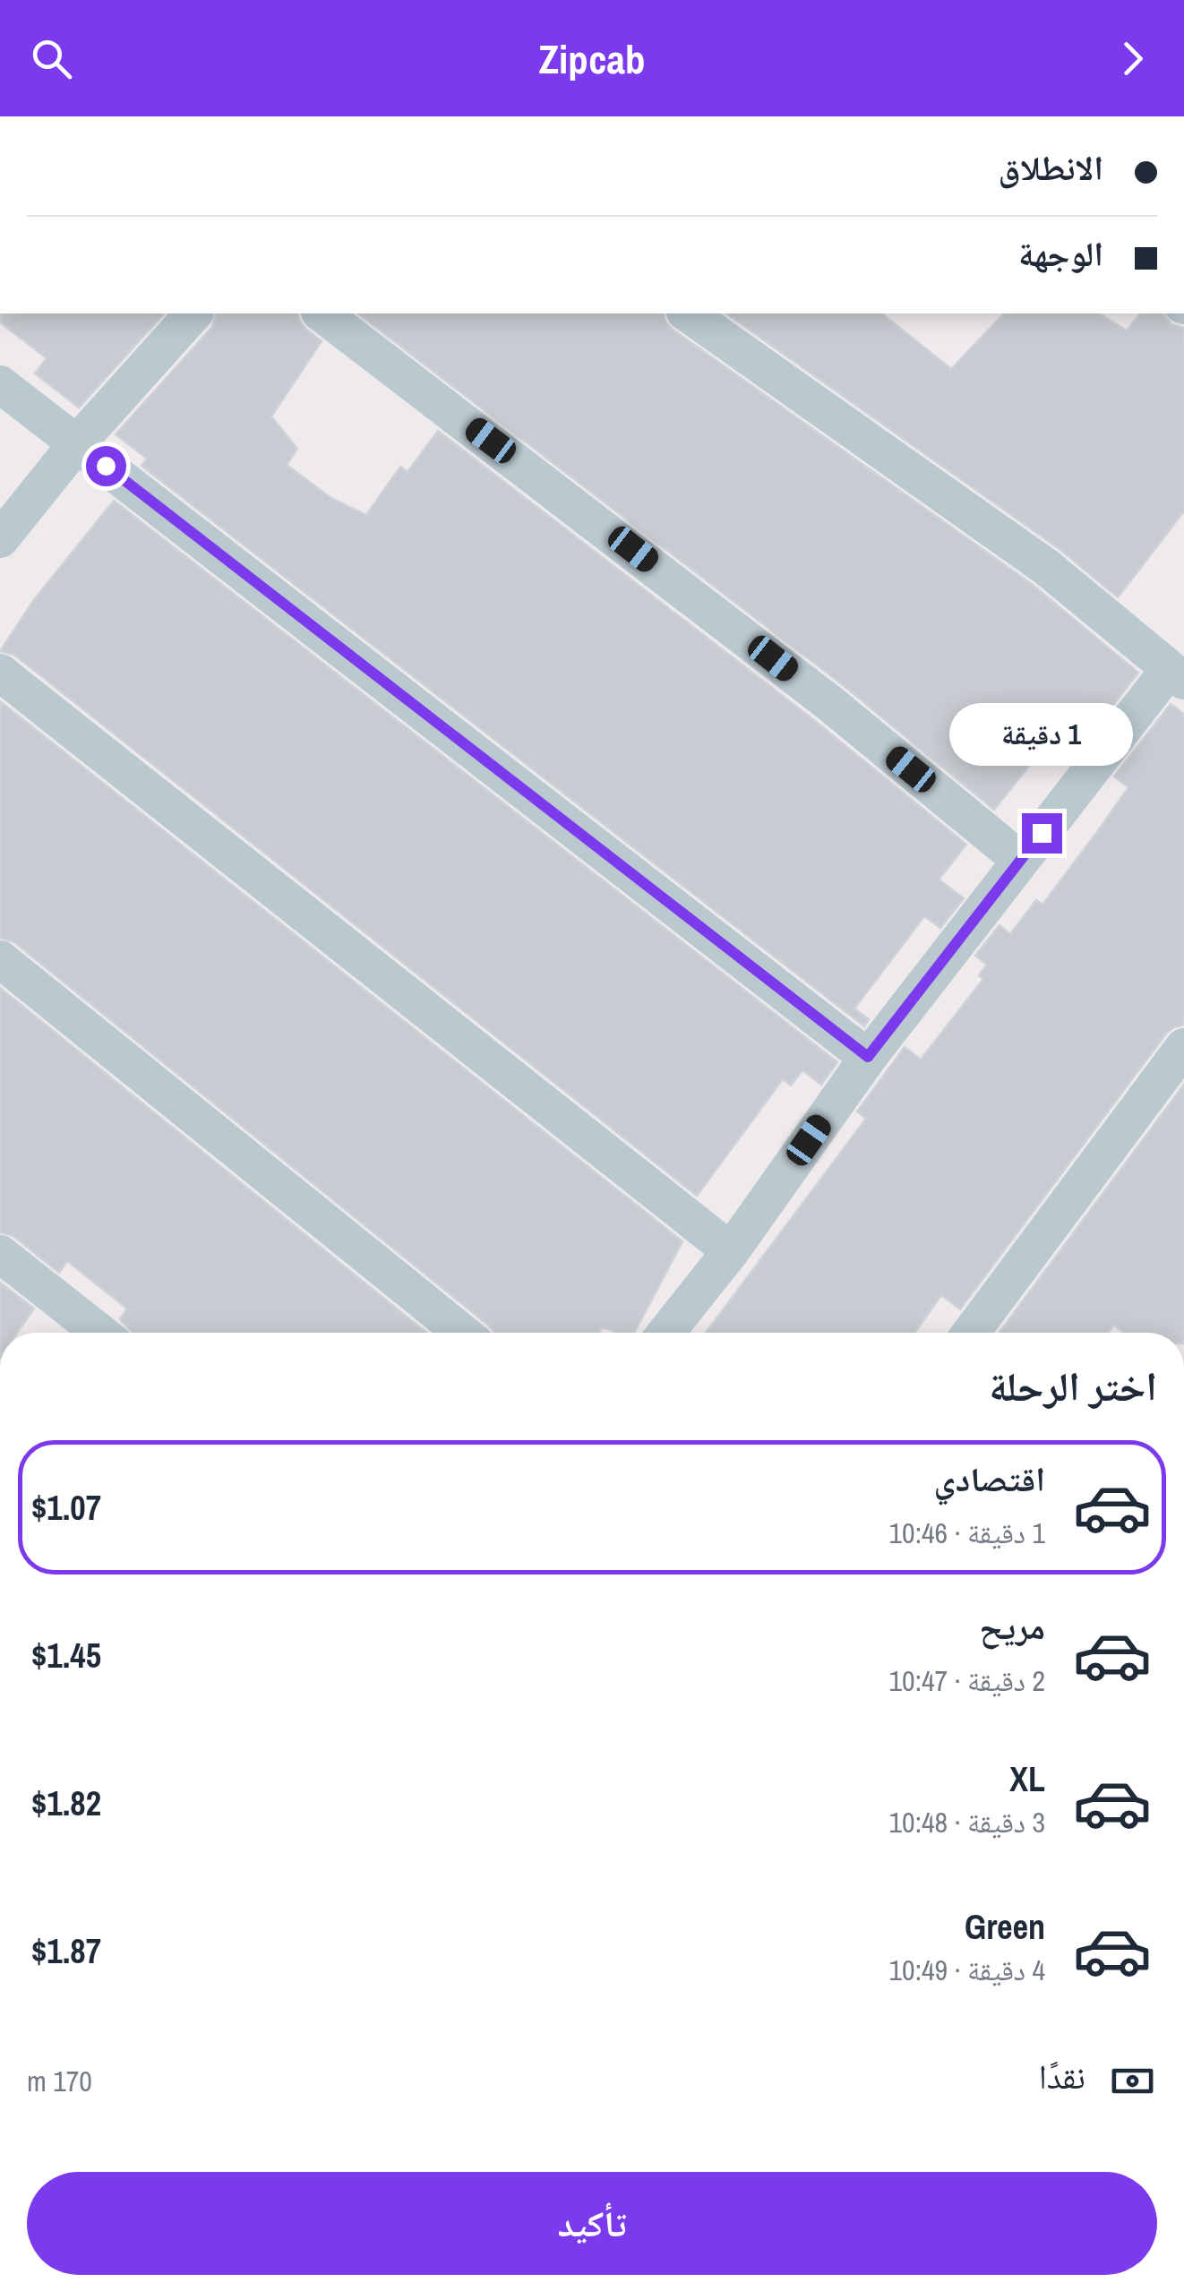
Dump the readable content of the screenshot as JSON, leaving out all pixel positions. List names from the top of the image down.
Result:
{
  "page": {
    "header": "Zipcab",
    "banner": ["الانطلاق", "الوجهة"],
    "bubble": "1 دقيقة",
    "heading": "اختر الرحلة",
    "list": [
      {
        "name": "اقتصادي",
        "note": "1 دقيقة · 10:46",
        "value": "$1.07"
      },
      {
        "name": "مريح",
        "note": "2 دقيقة · 10:47",
        "value": "$1.45"
      },
      {
        "name": "XL",
        "note": "3 دقيقة · 10:48",
        "value": "$1.82"
      },
      {
        "name": "Green",
        "note": "4 دقيقة · 10:49",
        "value": "$1.87"
      }
    ],
    "pay": ["نقدًا", "170 m"],
    "buttons": "تأكيد"
  }
}
